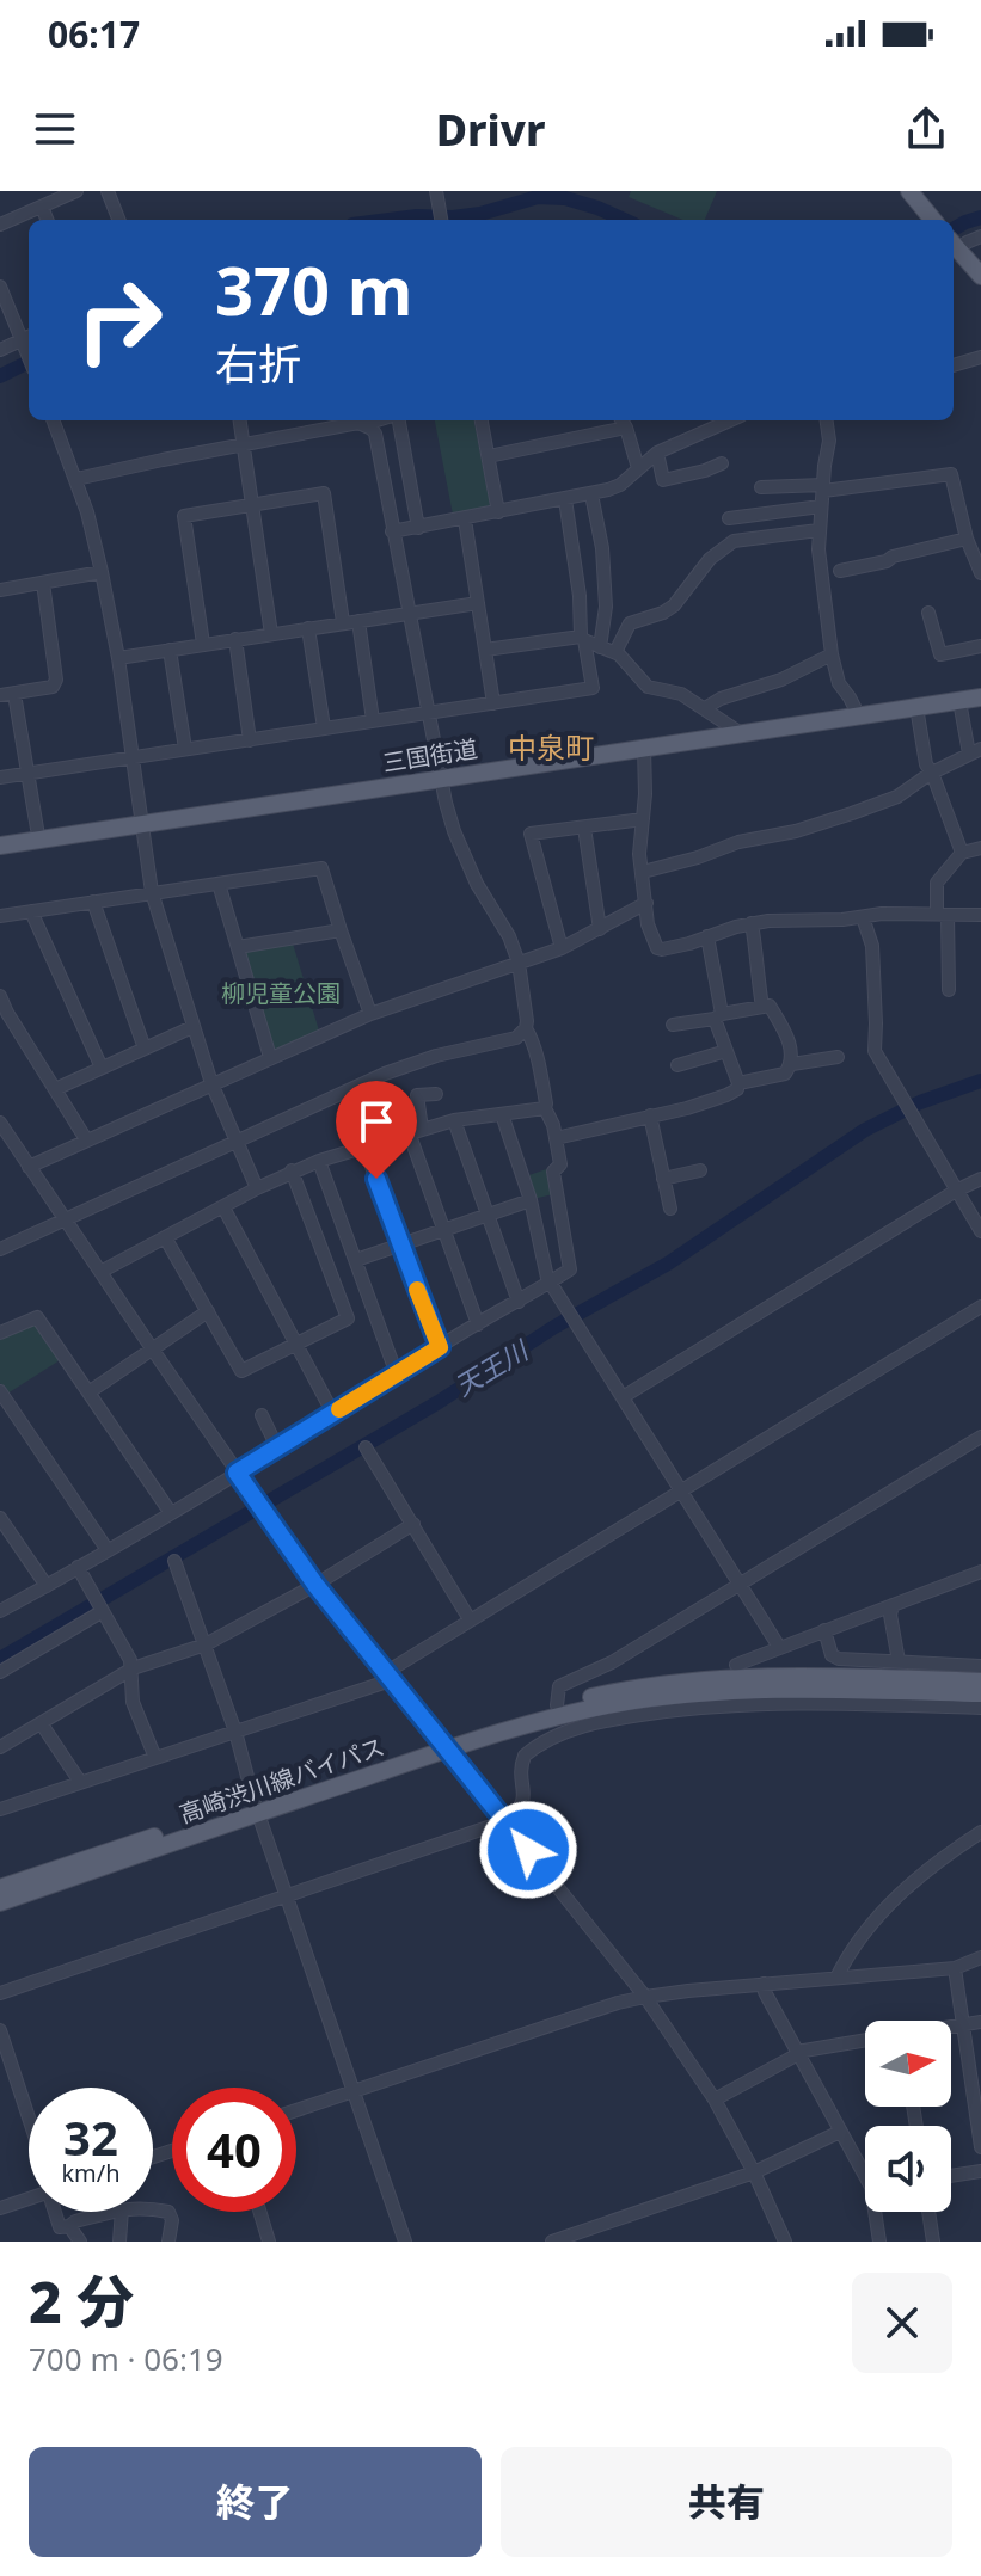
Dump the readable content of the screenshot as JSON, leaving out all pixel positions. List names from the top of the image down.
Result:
{
  "streets": {
    "main road": ["三国街道", "高崎渋川線バイパス"]
  },
  "districts": ["中泉町"],
  "water": ["天王川"],
  "parks": ["柳児童公園"],
  "north": "right",
  "page": {
    "status": "06:17",
    "header": "Drivr",
    "turn": ["370 m", "右折"],
    "speed": "32 km/h",
    "limit": "40",
    "heading": ["2 分", "700 m · 06:19"],
    "buttons": ["終了", "共有"]
  }
}
